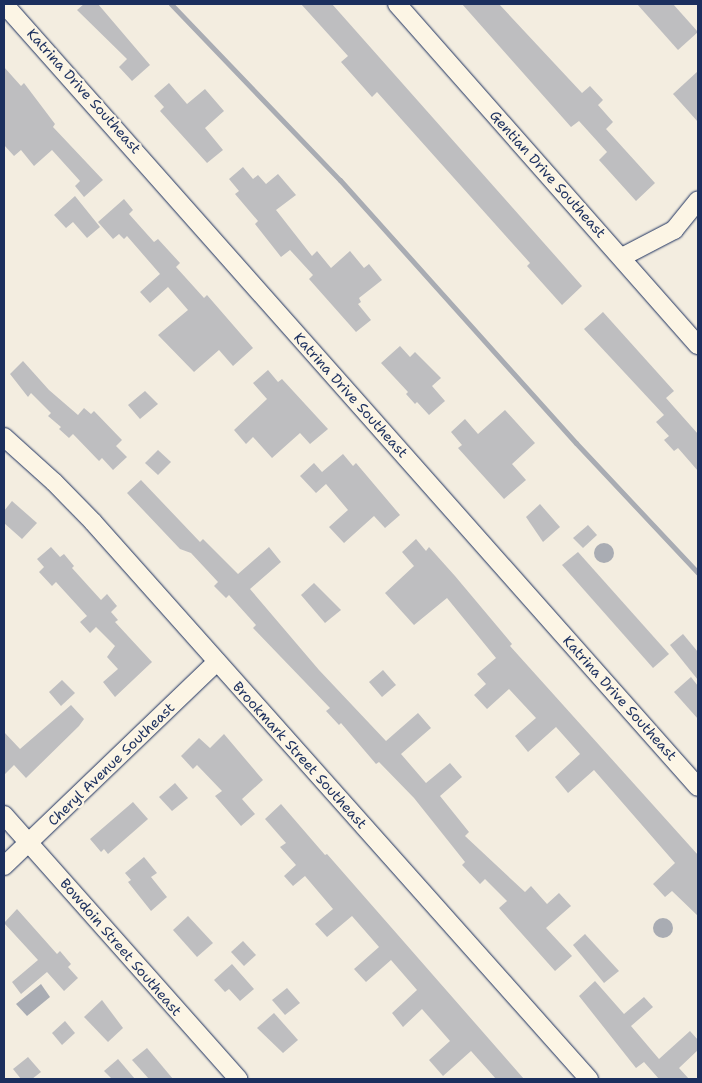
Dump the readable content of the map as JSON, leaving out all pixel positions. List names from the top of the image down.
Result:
{
  "streets": {
    "street": [
      "Katrina Drive Southeast",
      "Gentian Drive Southeast",
      "Brookmark Street Southeast",
      "Cheryl Avenue Southeast",
      "Bowdoin Street Southeast"
    ]
  },
  "crossings": [
    ["Brookmark Street Southeast", "Cheryl Avenue Southeast"],
    ["Cheryl Avenue Southeast", "Bowdoin Street Southeast"]
  ]
}
